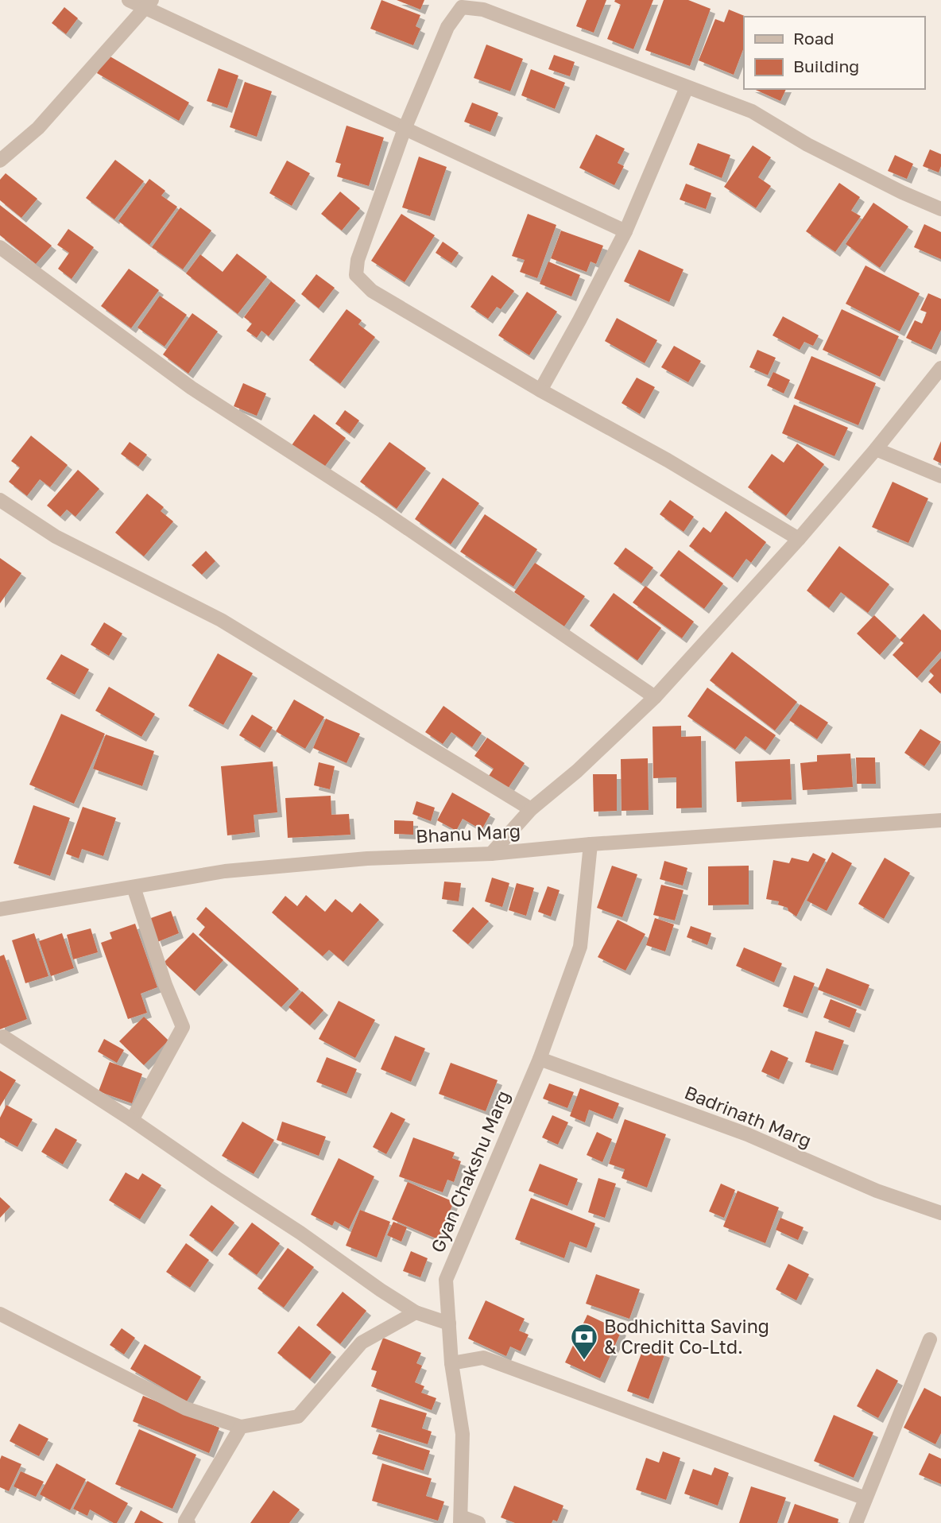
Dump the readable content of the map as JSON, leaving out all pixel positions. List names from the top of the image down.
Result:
{
  "streets": {
    "street": ["Bhanu Marg", "Badrinath Marg", "Gyan Chakshu Marg"]
  },
  "crossings": [
    ["Bhanu Marg", "Gyan Chakshu Marg"],
    ["Badrinath Marg", "Gyan Chakshu Marg"]
  ],
  "places": {
    "bank": ["Bodhichitta Saving & Credit Co-Ltd."]
  },
  "legend": ["Road", "Building"]
}
